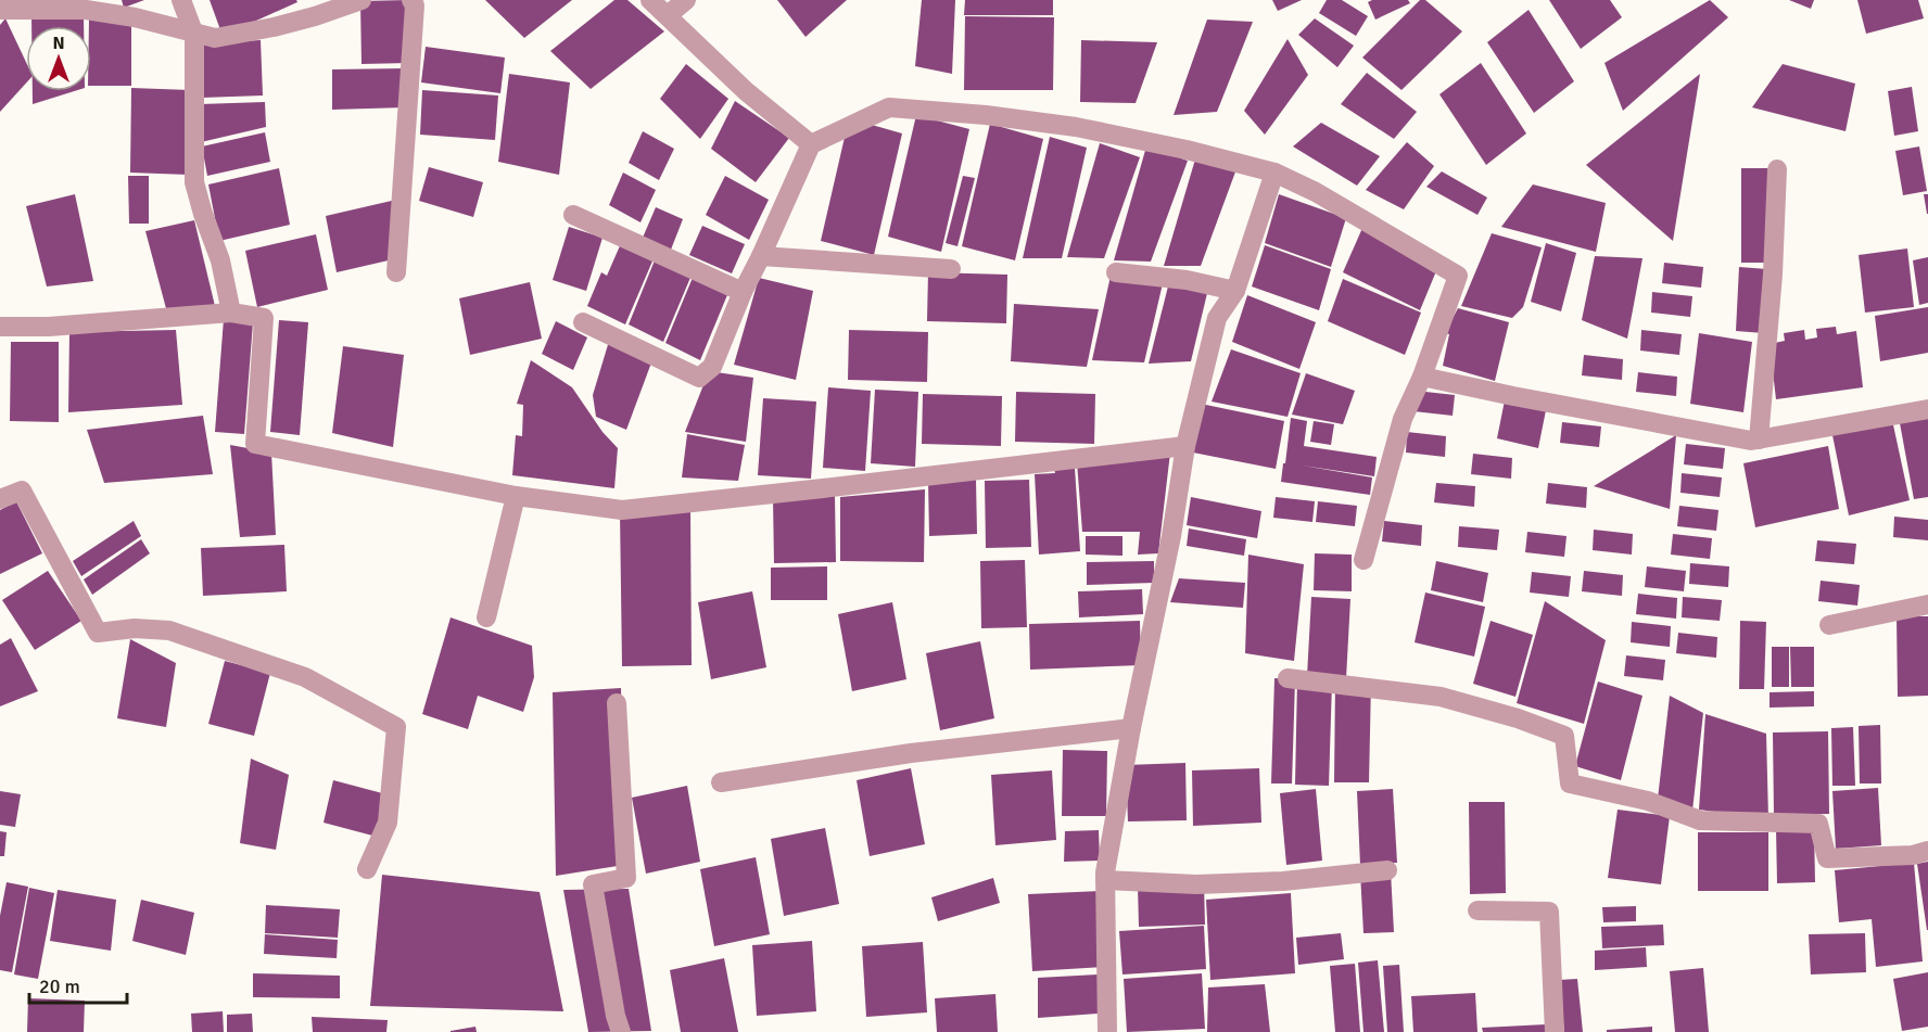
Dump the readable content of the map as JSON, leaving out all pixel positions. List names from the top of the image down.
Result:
{
  "scale_bar": "20 m",
  "north": "top"
}
